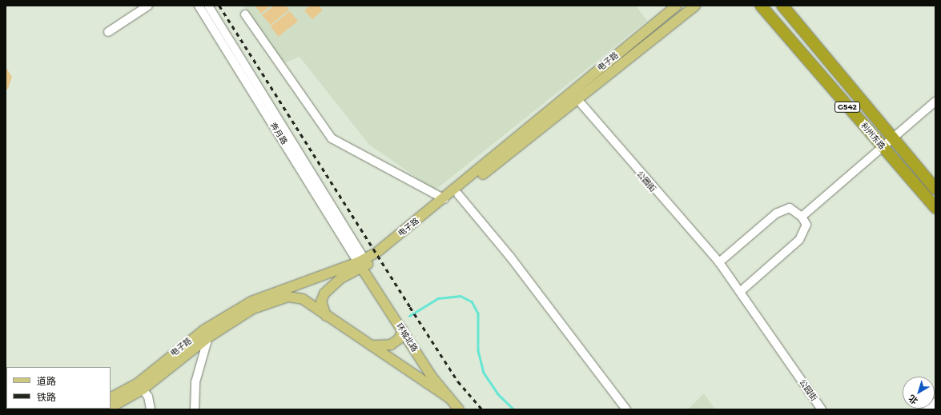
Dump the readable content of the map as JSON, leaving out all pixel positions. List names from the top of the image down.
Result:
{
  "streets": {
    "highway": ["G542", "利州东路"],
    "main road": ["电子路", "环城北路"],
    "street": ["奔月路", "公园街"]
  },
  "crossings": [
    ["电子路", "奔月路"],
    ["电子路", "公园街"],
    ["电子路", "环城北路"],
    ["奔月路", "环城北路"]
  ],
  "legend": ["道路", "铁路"],
  "north": "bottom left"
}
